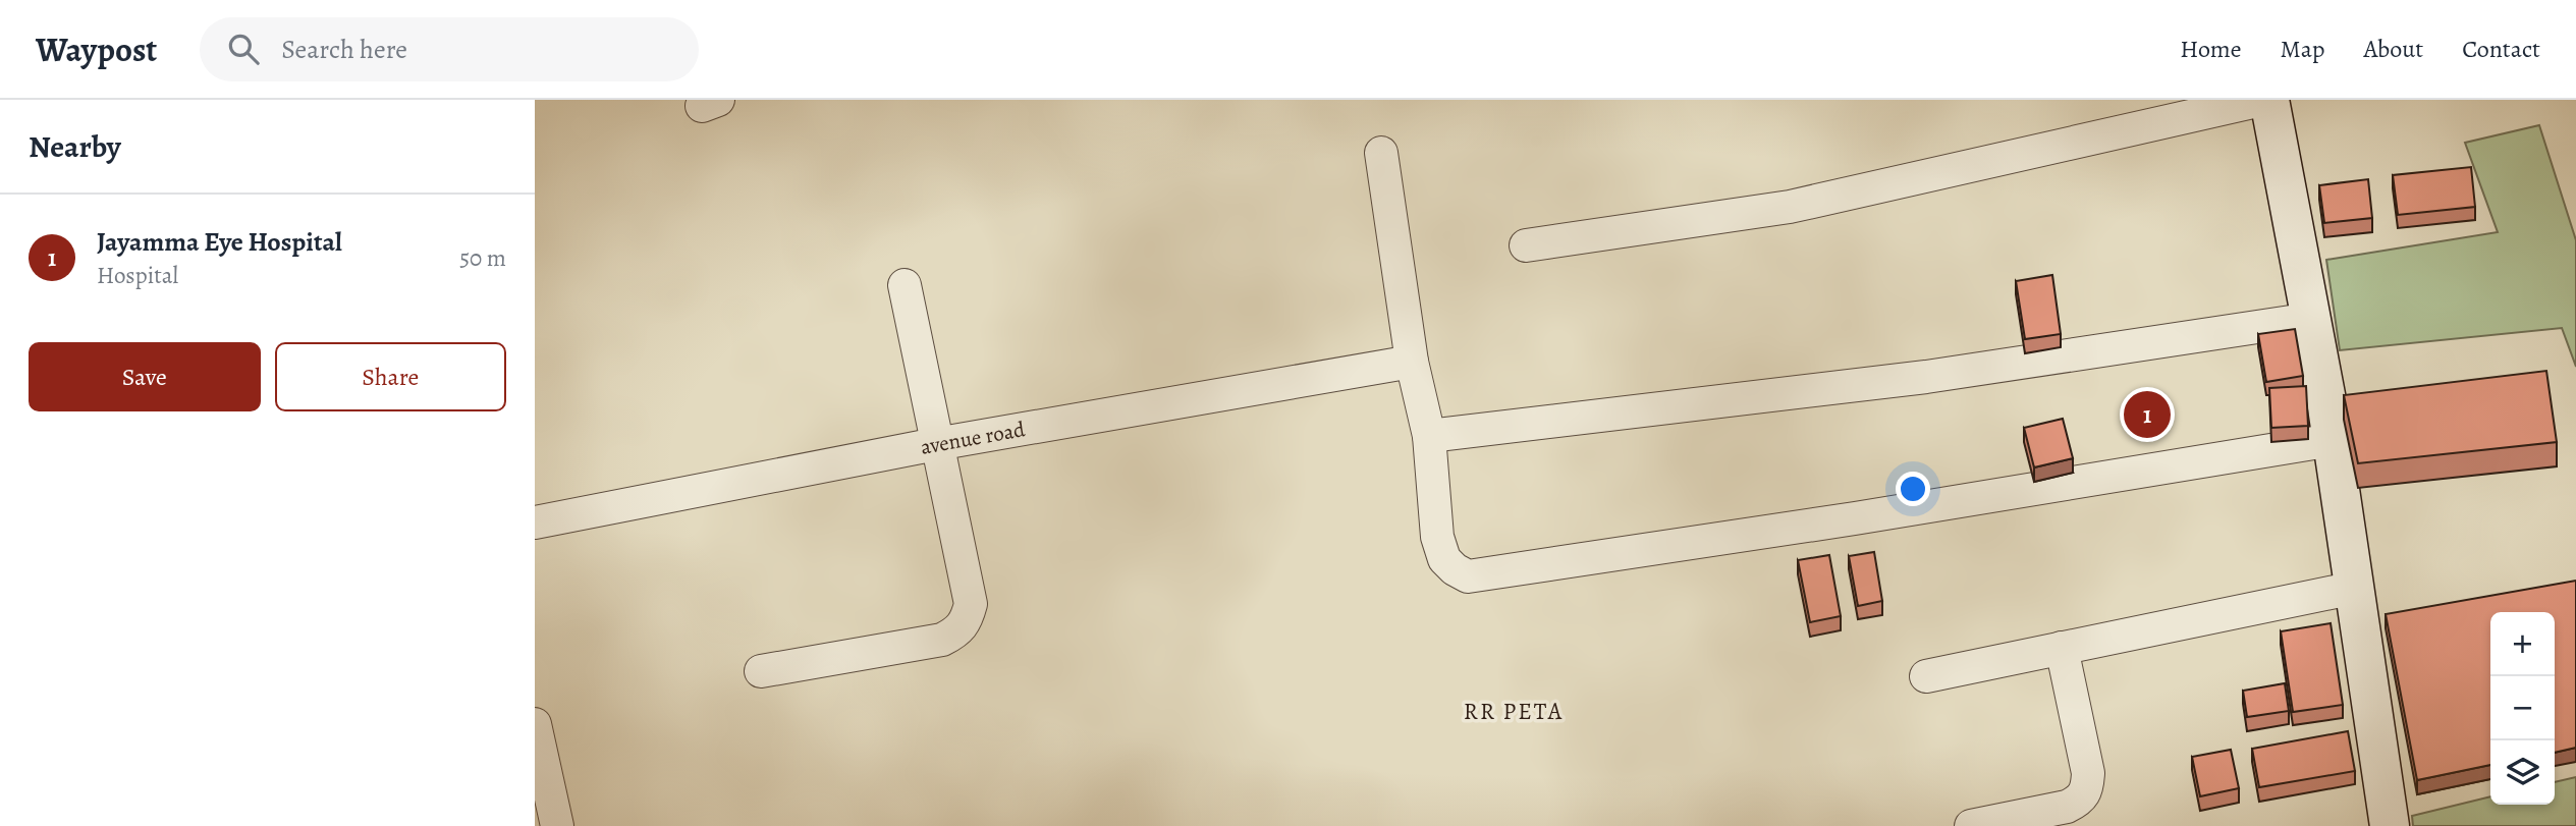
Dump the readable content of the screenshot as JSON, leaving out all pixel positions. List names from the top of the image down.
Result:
{
  "streets": {
    "street": ["avenue road"]
  },
  "districts": ["RR PETA"],
  "page": {
    "header": "Waypost",
    "search": "Search here",
    "nav": [
      "Home",
      "Map",
      "About",
      "Contact"
    ],
    "heading": "Nearby",
    "list": [
      {
        "mark": "1",
        "name": "Jayamma Eye Hospital",
        "note": "Hospital",
        "value": "50 m"
      }
    ],
    "buttons": ["Save", "Share"],
    "pins": "1",
    "map_buttons": ["+", "−"]
  }
}
